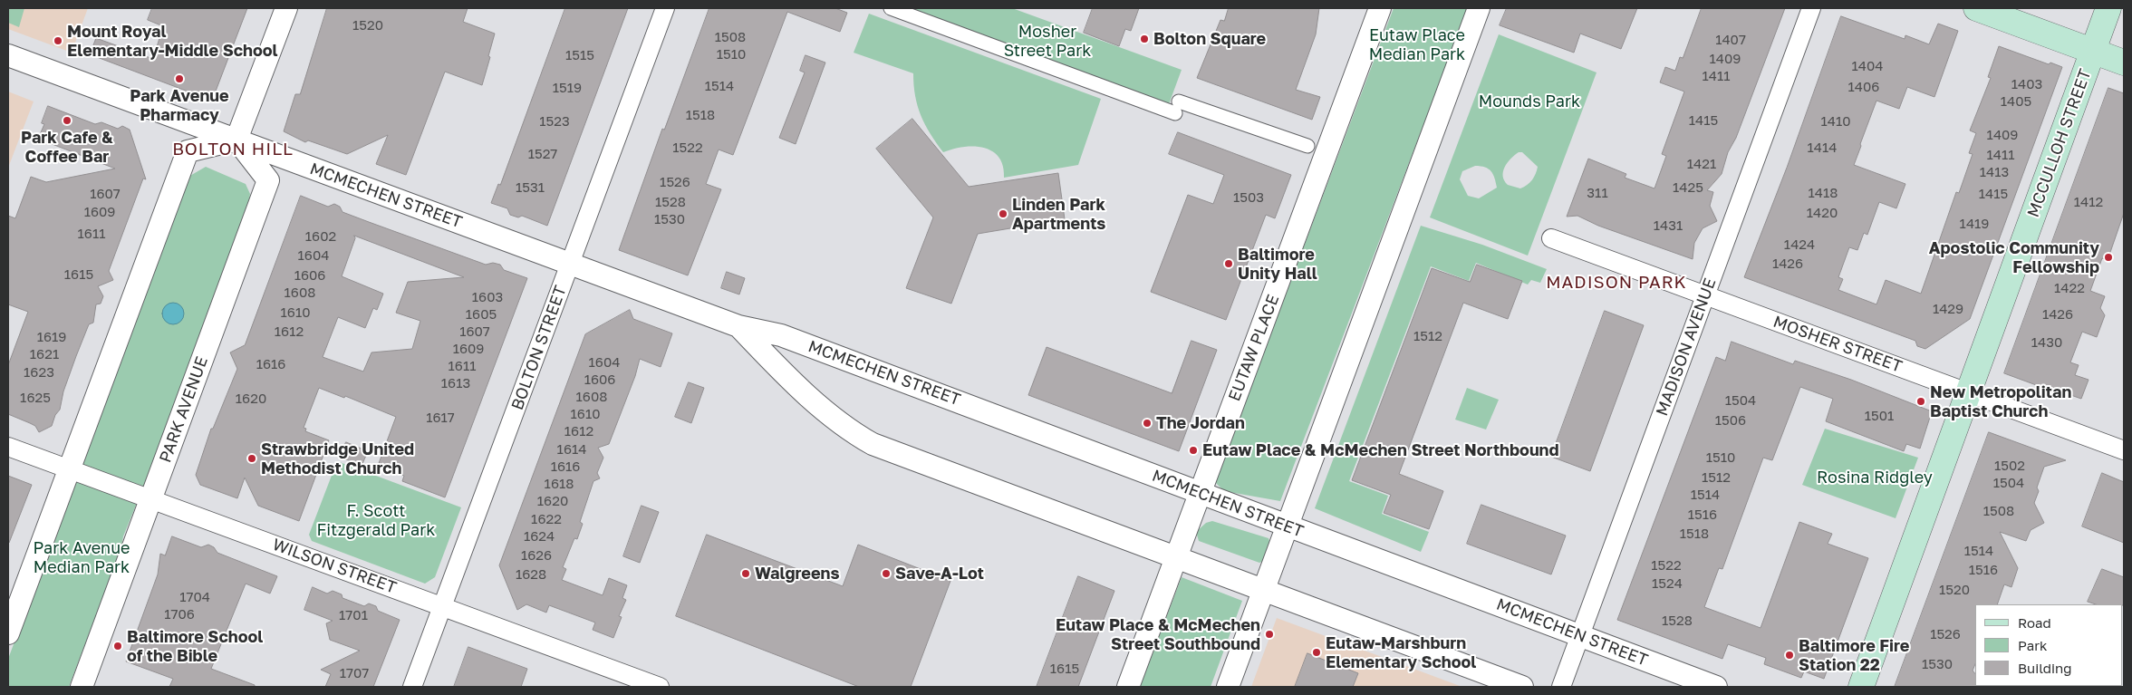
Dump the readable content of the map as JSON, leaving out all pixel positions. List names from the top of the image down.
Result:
{
  "streets": {
    "main road": ["MCCULLOH STREET"],
    "street": [
      "MCMECHEN STREET",
      "MOSHER STREET",
      "MADISON AVENUE",
      "BOLTON STREET",
      "EUTAW PLACE",
      "PARK AVENUE",
      "WILSON STREET"
    ]
  },
  "crossings": [
    ["MCCULLOH STREET", "MOSHER STREET"],
    ["MCMECHEN STREET", "MADISON AVENUE"],
    ["MCMECHEN STREET", "BOLTON STREET"],
    ["MCMECHEN STREET", "EUTAW PLACE"],
    ["MCMECHEN STREET", "PARK AVENUE"],
    ["MOSHER STREET", "MADISON AVENUE"],
    ["BOLTON STREET", "WILSON STREET"],
    ["PARK AVENUE", "WILSON STREET"]
  ],
  "districts": ["BOLTON HILL", "MADISON PARK"],
  "parks": [
    "Mosher Street Park",
    "Eutaw Place Median Park",
    "Mounds Park",
    "Rosina Ridgley",
    "F. Scott Fitzgerald Park",
    "Park Avenue Median Park"
  ],
  "places": [
    "Bolton Square",
    "Mount Royal Elementary-Middle School",
    "Park Avenue Pharmacy",
    "Park Cafe & Coffee Bar",
    "Linden Park Apartments",
    "Apostolic Community Fellowship",
    "Baltimore Unity Hall",
    "New Metropolitan Baptist Church",
    "The Jordan",
    "Eutaw Place & McMechen Street Northbound",
    "Strawbridge United Methodist Church",
    "Walgreens",
    "Save-A-Lot",
    "Eutaw Place & McMechen Street Southbound",
    "Baltimore School of the Bible",
    "Eutaw-Marshburn Elementary School",
    "Baltimore Fire Station 22"
  ],
  "house_numbers": [
    "1520",
    "1508",
    "1407",
    "1510",
    "1515",
    "1409",
    "1404",
    "1411",
    "1403",
    "1514",
    "1406",
    "1519",
    "1405",
    "1518",
    "1415",
    "1523",
    "1410",
    "1409",
    "1522",
    "1414",
    "1527",
    "1411",
    "1421",
    "1413",
    "1526",
    "1531",
    "1425",
    "311",
    "1418",
    "1607",
    "1415",
    "1503",
    "1528",
    "1412",
    "1609",
    "1420",
    "1530",
    "1419",
    "1431",
    "1611",
    "1602",
    "1424",
    "1604",
    "1426",
    "1615",
    "1606",
    "1422",
    "1608",
    "1603",
    "1429",
    "1610",
    "1605",
    "1426",
    "1612",
    "1607",
    "1512",
    "1619",
    "1430",
    "1609",
    "1621",
    "1604",
    "1616",
    "1611",
    "1623",
    "1606",
    "1613",
    "1608",
    "1625",
    "1620",
    "1504",
    "1610",
    "1501",
    "1617",
    "1506",
    "1612",
    "1614",
    "1510",
    "1502",
    "1616",
    "1512",
    "1504",
    "1618",
    "1514",
    "1620",
    "1508",
    "1516",
    "1622",
    "1518",
    "1624",
    "1514",
    "1626",
    "1522",
    "1516",
    "1628",
    "1524",
    "1520",
    "1704",
    "1706",
    "1701",
    "1528",
    "1526",
    "1530",
    "1615",
    "1707"
  ],
  "legend": ["Road", "Park", "Building"]
}
